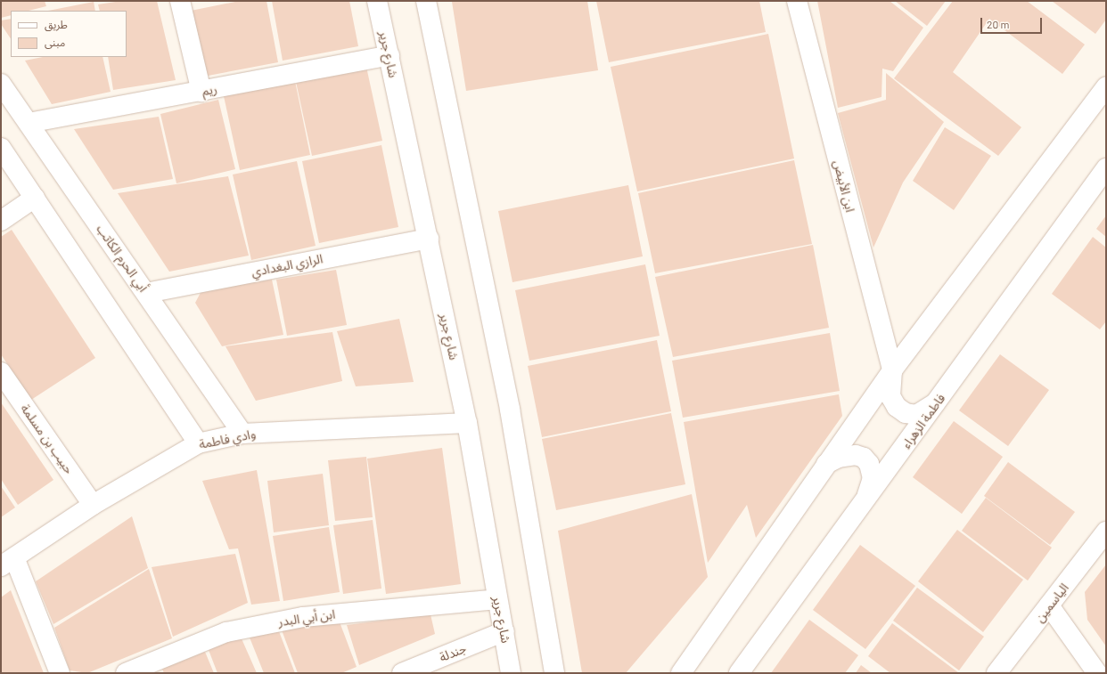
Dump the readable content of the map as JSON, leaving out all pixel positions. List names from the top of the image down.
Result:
{
  "streets": {
    "street": [
      "شارع جرير",
      "ريم",
      "ابن الأبيض",
      "أبي الحرم الكاتب",
      "الرازي البغدادي",
      "فاطمة الزهراء",
      "حبيب بن مسلمة",
      "وادي فاطمة",
      "الياسمين",
      "ابن أبي البدر",
      "جندلة"
    ]
  },
  "crossings": [
    ["شارع جرير", "ريم"],
    ["شارع جرير", "الرازي البغدادي"],
    ["شارع جرير", "وادي فاطمة"],
    ["شارع جرير", "ابن أبي البدر"],
    ["شارع جرير", "جندلة"],
    ["ريم", "أبي الحرم الكاتب"],
    ["أبي الحرم الكاتب", "الرازي البغدادي"],
    ["أبي الحرم الكاتب", "وادي فاطمة"],
    ["حبيب بن مسلمة", "وادي فاطمة"]
  ],
  "legend": ["طريق", "مبنى"],
  "scale_bar": "20 m"
}
